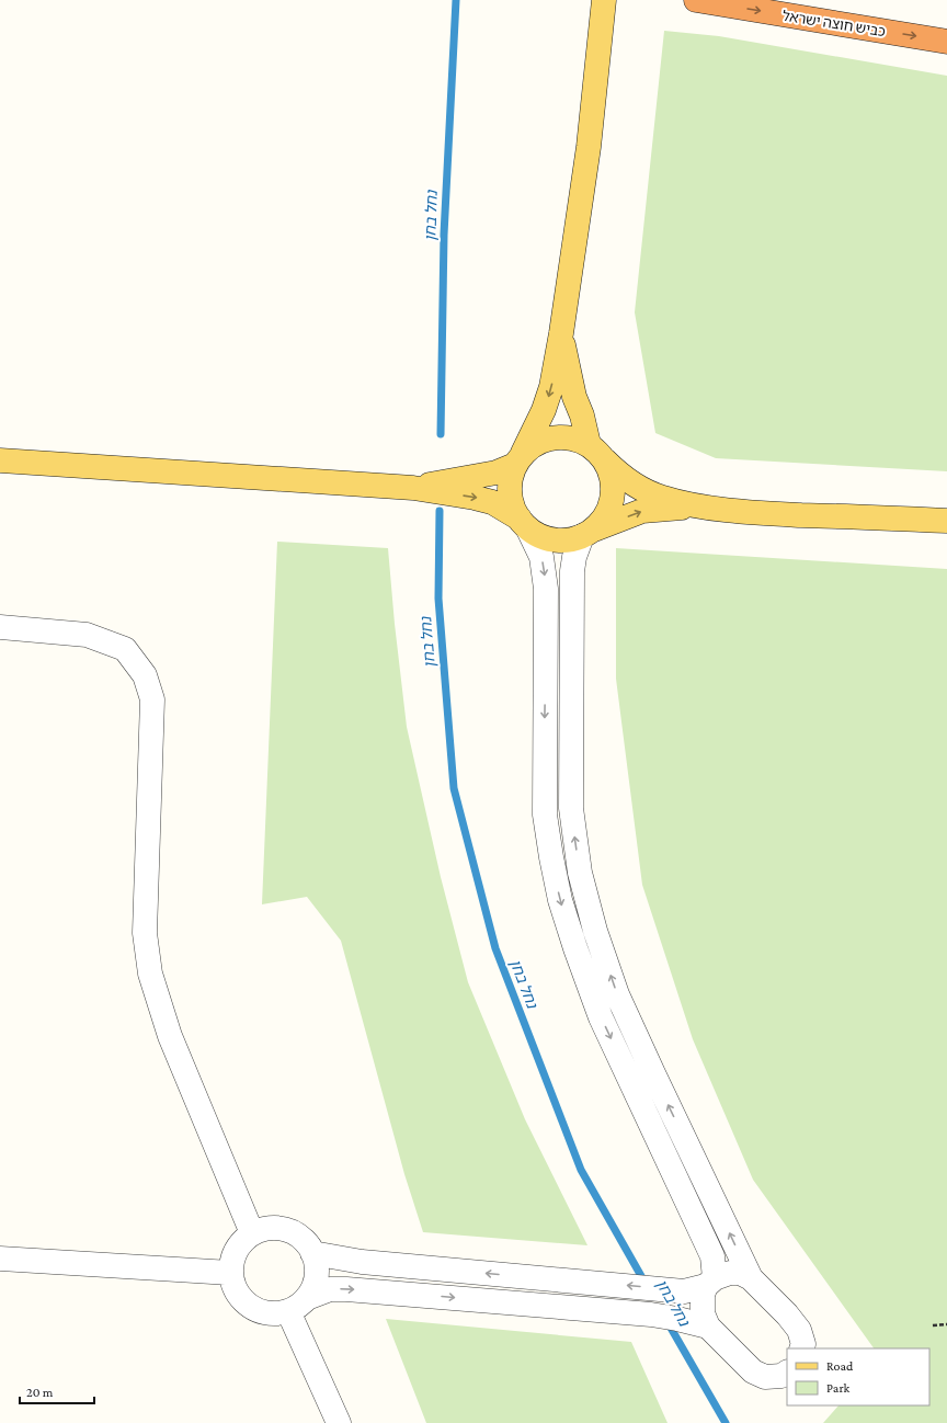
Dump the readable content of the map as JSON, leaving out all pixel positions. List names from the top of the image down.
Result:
{
  "streets": {
    "highway": ["כביש חוצה ישראל"]
  },
  "one_way": ["כביש חוצה ישראל"],
  "water": ["נחל בחן"],
  "legend": ["Road", "Park"],
  "scale_bar": "20 m"
}
